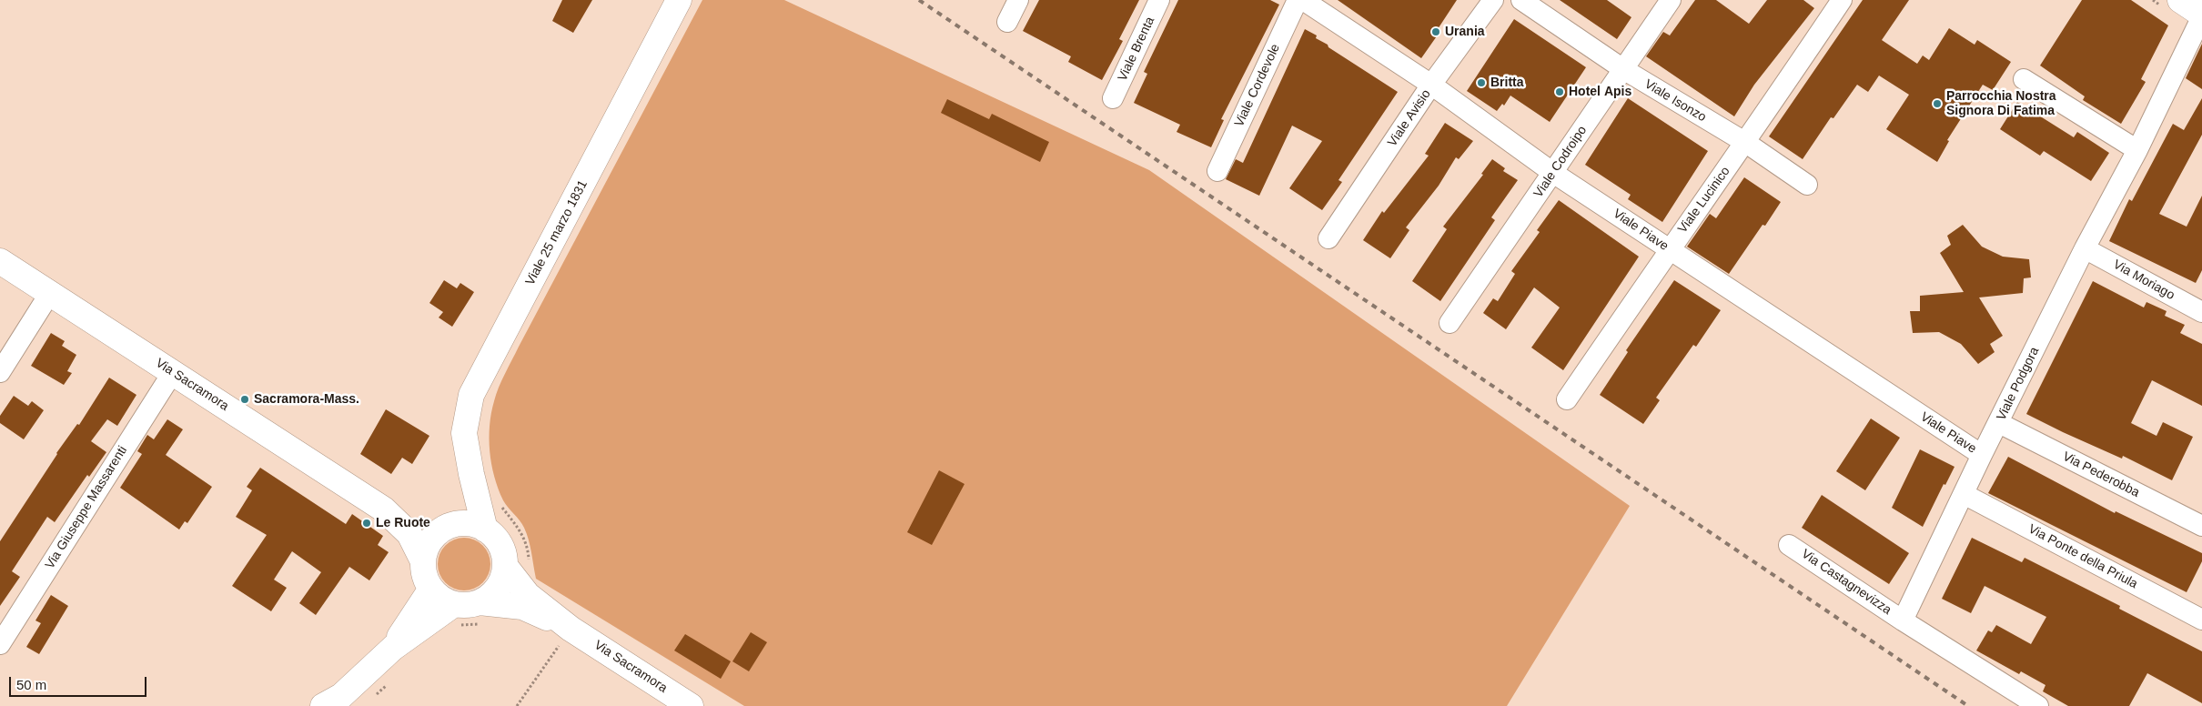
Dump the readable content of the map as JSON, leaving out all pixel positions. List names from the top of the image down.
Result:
{
  "streets": {
    "street": [
      "Viale Brenta",
      "Viale Cordevole",
      "Viale Isonzo",
      "Viale Avisio",
      "Viale Codroipo",
      "Viale Lucinico",
      "Viale Piave",
      "Viale 25 marzo 1831",
      "Via Moriago",
      "Viale Podgora",
      "Via Sacramora",
      "Via Pederobba",
      "Via Giuseppe Massarenti",
      "Via Ponte della Priula",
      "Via Castagnevizza"
    ]
  },
  "crossings": [
    ["Viale Isonzo", "Viale Codroipo"],
    ["Viale Isonzo", "Viale Lucinico"],
    ["Viale Avisio", "Viale Piave"],
    ["Viale Codroipo", "Viale Piave"],
    ["Viale Lucinico", "Viale Piave"],
    ["Viale Piave", "Viale Podgora"],
    ["Viale 25 marzo 1831", "Via Sacramora"],
    ["Via Moriago", "Viale Podgora"],
    ["Viale Podgora", "Via Pederobba"],
    ["Viale Podgora", "Via Ponte della Priula"],
    ["Viale Podgora", "Via Castagnevizza"],
    ["Via Sacramora", "Via Giuseppe Massarenti"]
  ],
  "places": [
    "Urania",
    "Britta",
    "Hotel Apis",
    "Parrocchia Nostra Signora Di Fatima",
    "Sacramora-Mass.",
    "Le Ruote"
  ],
  "scale_bar": "50 m"
}
